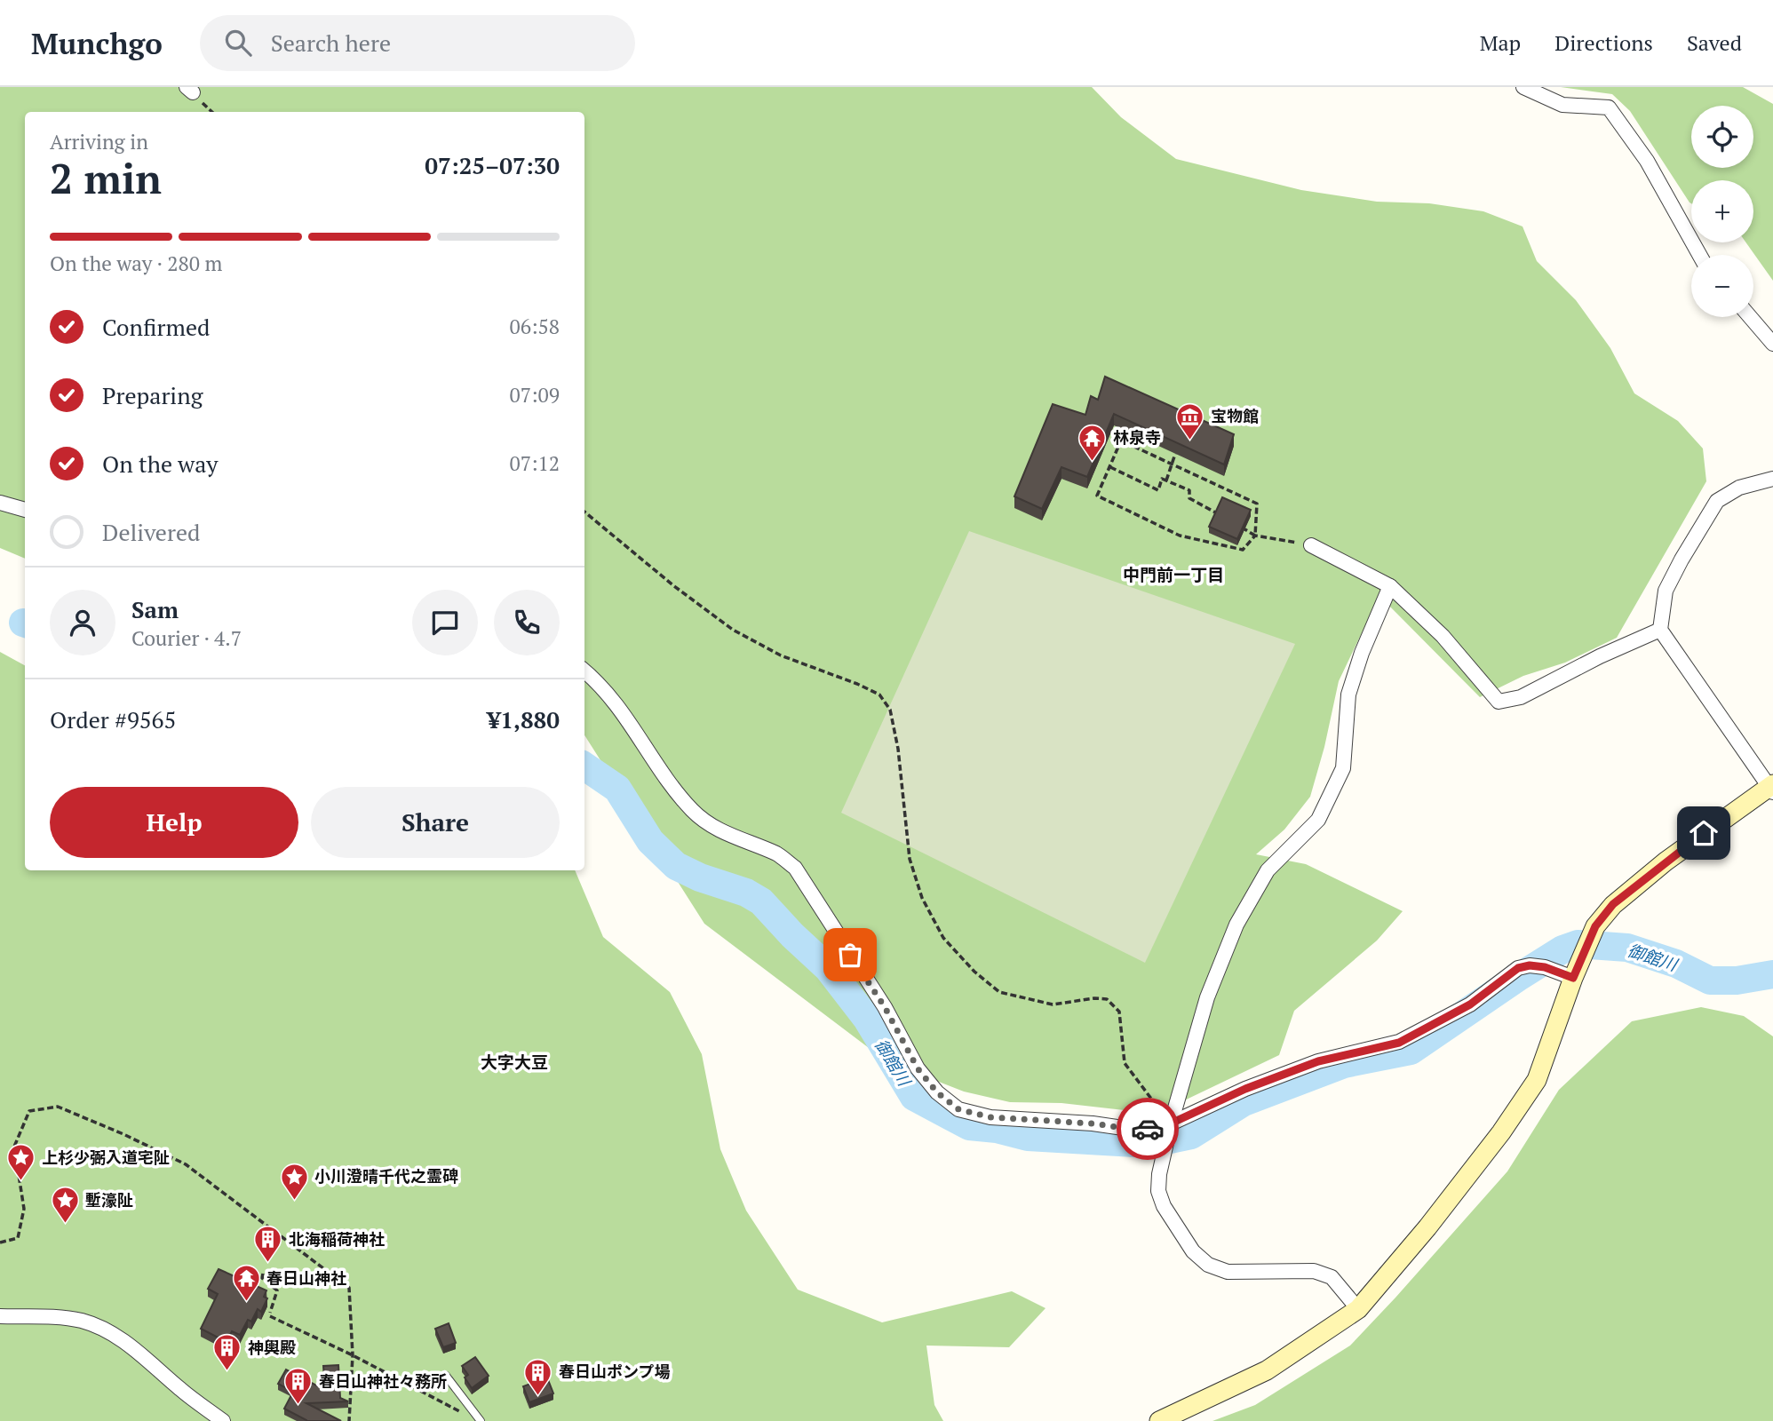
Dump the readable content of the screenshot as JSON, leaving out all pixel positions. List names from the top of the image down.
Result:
{
  "districts": ["中門前一丁目", "大字大豆"],
  "water": ["御館川"],
  "places": {
    "museum": ["宝物館"],
    "temple": ["林泉寺", "春日山神社"],
    "place": ["上杉少弻入道宅阯", "小川澄晴千代之霊碑", "塹濠阯"],
    "building": [
      "北海稲荷神社",
      "神輿殿",
      "春日山ポンプ場",
      "春日山神社々務所"
    ]
  },
  "page": {
    "header": "Munchgo",
    "search": "Search here",
    "nav": ["Map", "Directions", "Saved"],
    "map_buttons": ["+", "−"],
    "heading": ["2 min", "Arriving in", "07:25–07:30"],
    "panel": [
      "Sam",
      "Courier · 4.7",
      "Order #9565",
      "¥1,880"
    ],
    "bar": "On the way · 280 m",
    "list": [
      ["Confirmed", "06:58"],
      ["Preparing", "07:09"],
      ["On the way", "07:12"],
      "Delivered"
    ],
    "buttons": ["Help", "Share"]
  }
}
